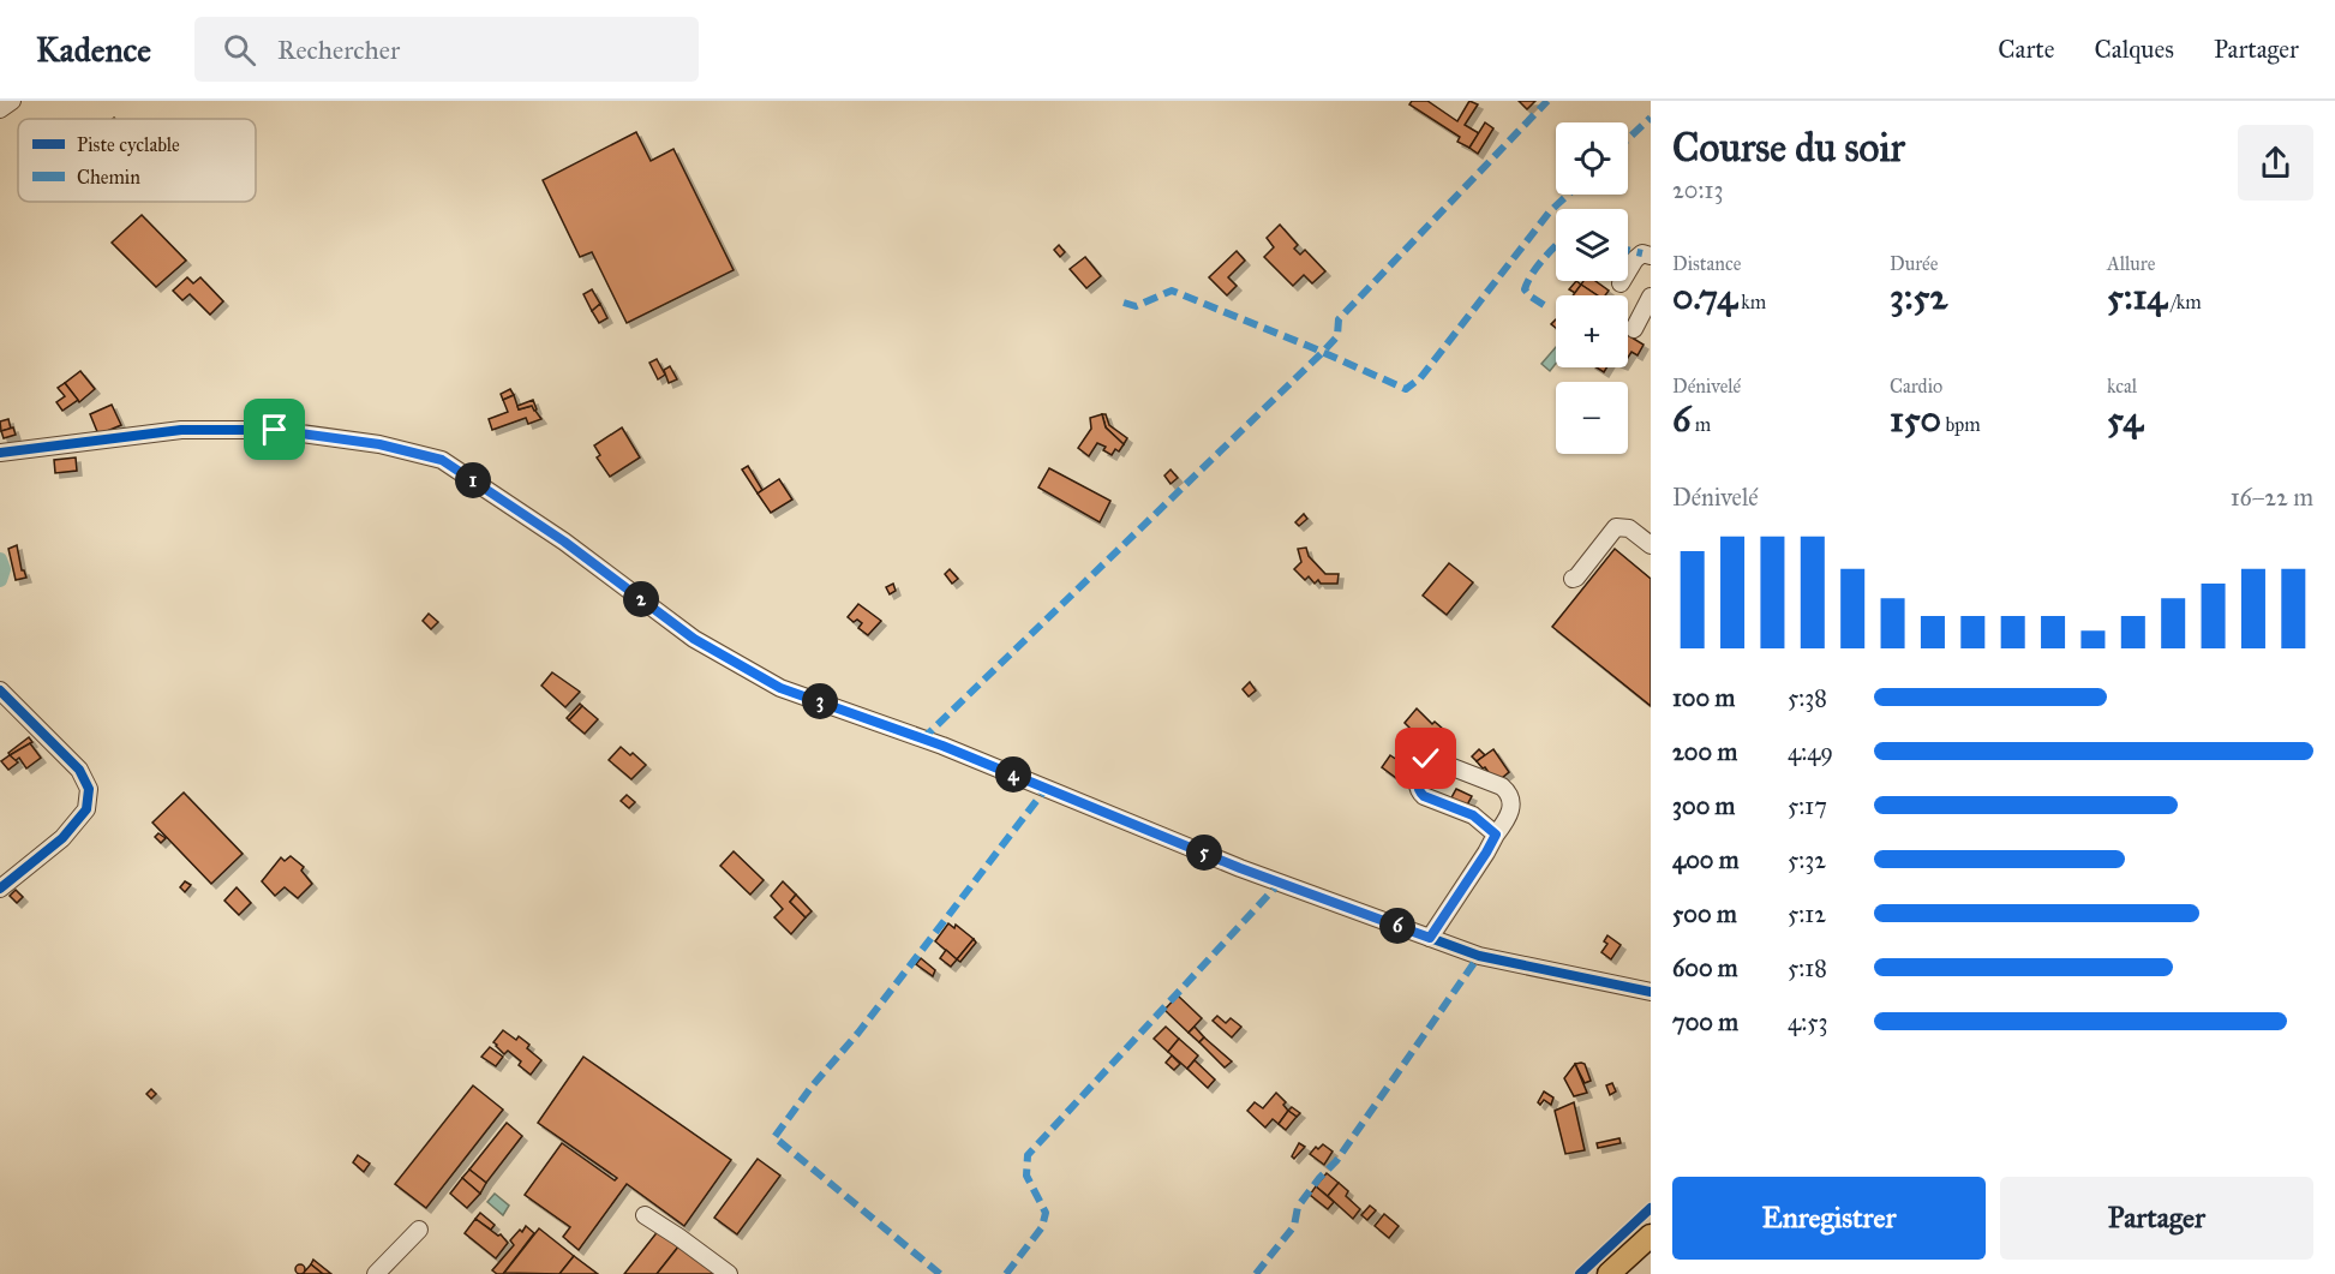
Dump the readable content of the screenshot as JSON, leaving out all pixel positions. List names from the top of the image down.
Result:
{
  "legend": ["Piste cyclable", "Chemin"],
  "page": {
    "header": "Kadence",
    "search": "Rechercher",
    "nav": ["Carte", "Calques", "Partager"],
    "heading": ["Course du soir", "20:13"],
    "map_buttons": ["+", "−"],
    "stats": [
      ["Distance", "0.74 km"],
      ["Durée", "3:52"],
      ["Allure", "5:14 /km"],
      ["Dénivelé", "6 m"],
      ["Cardio", "150 bpm"],
      ["kcal", "54"]
    ],
    "pins": [
      "1",
      "2",
      "3",
      "4",
      "5",
      "6"
    ],
    "chart": ["Dénivelé", "16–22 m"],
    "list": [
      {
        "name": "100 m",
        "note": "5:38"
      },
      {
        "name": "200 m",
        "note": "4:49"
      },
      {
        "name": "300 m",
        "note": "5:17"
      },
      {
        "name": "400 m",
        "note": "5:32"
      },
      {
        "name": "500 m",
        "note": "5:12"
      },
      {
        "name": "600 m",
        "note": "5:18"
      },
      {
        "name": "700 m",
        "note": "4:53"
      }
    ],
    "buttons": ["Enregistrer", "Partager"]
  }
}
